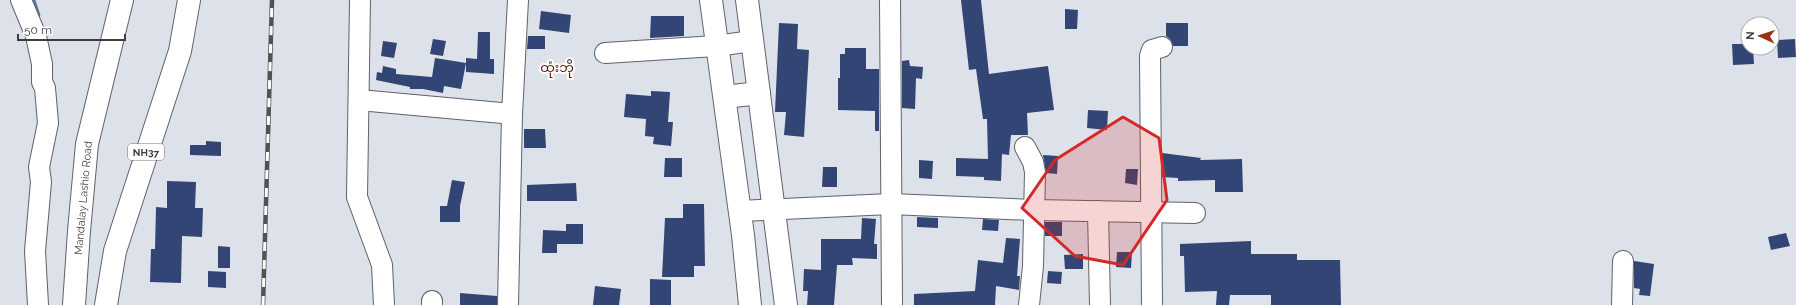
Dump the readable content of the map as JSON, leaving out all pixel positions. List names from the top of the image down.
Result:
{
  "streets": {
    "main road": ["NH37", "Mandalay Lashio Road"]
  },
  "districts": ["ထုံးဘို"],
  "scale_bar": "50 m",
  "north": "left"
}
